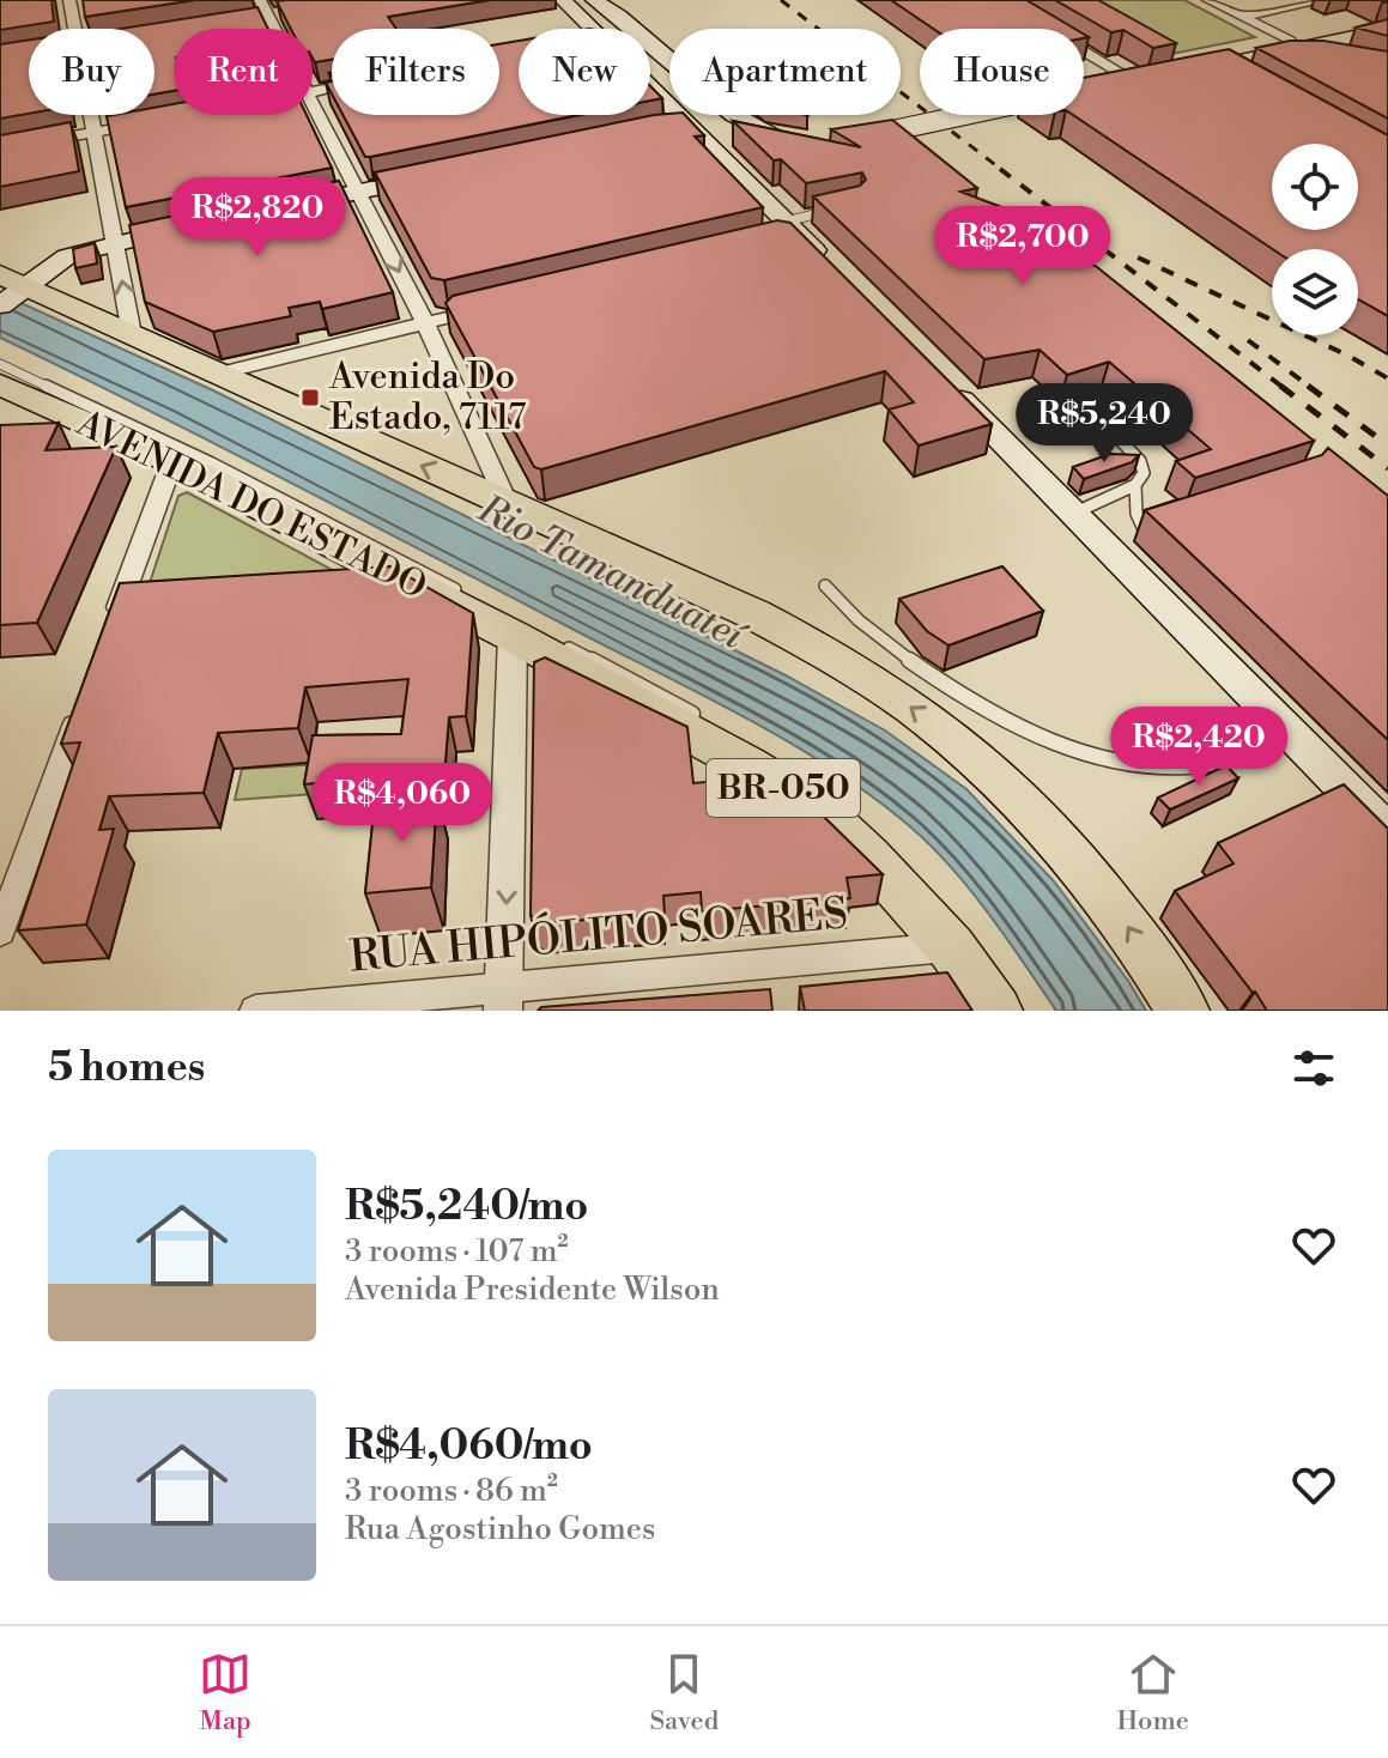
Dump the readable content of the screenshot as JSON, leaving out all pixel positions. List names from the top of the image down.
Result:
{
  "streets": {
    "highway": ["AVENIDA DO ESTADO", "BR-050"],
    "street": ["RUA HIPÓLITO SOARES"]
  },
  "crossings": [
    ["AVENIDA DO ESTADO", "RUA HIPÓLITO SOARES"]
  ],
  "water": ["Rio Tamanduateí"],
  "places": {
    "transit": ["Avenida Do Estado, 7117"]
  },
  "page": {
    "chip": [
      "Buy",
      "Rent",
      "Filters",
      "New",
      "Apartment",
      "House"
    ],
    "price": [
      "R$2,820",
      "R$2,700",
      "R$5,240",
      "R$2,420",
      "R$4,060"
    ],
    "heading": "5 homes",
    "list": [
      {
        "name": "R$5,240/mo",
        "note": "3 rooms · 107 m² · Avenida Presidente Wilson"
      },
      {
        "name": "R$4,060/mo",
        "note": "3 rooms · 86 m² · Rua Agostinho Gomes"
      }
    ],
    "tabs": ["Map", "Saved", "Home"]
  }
}
